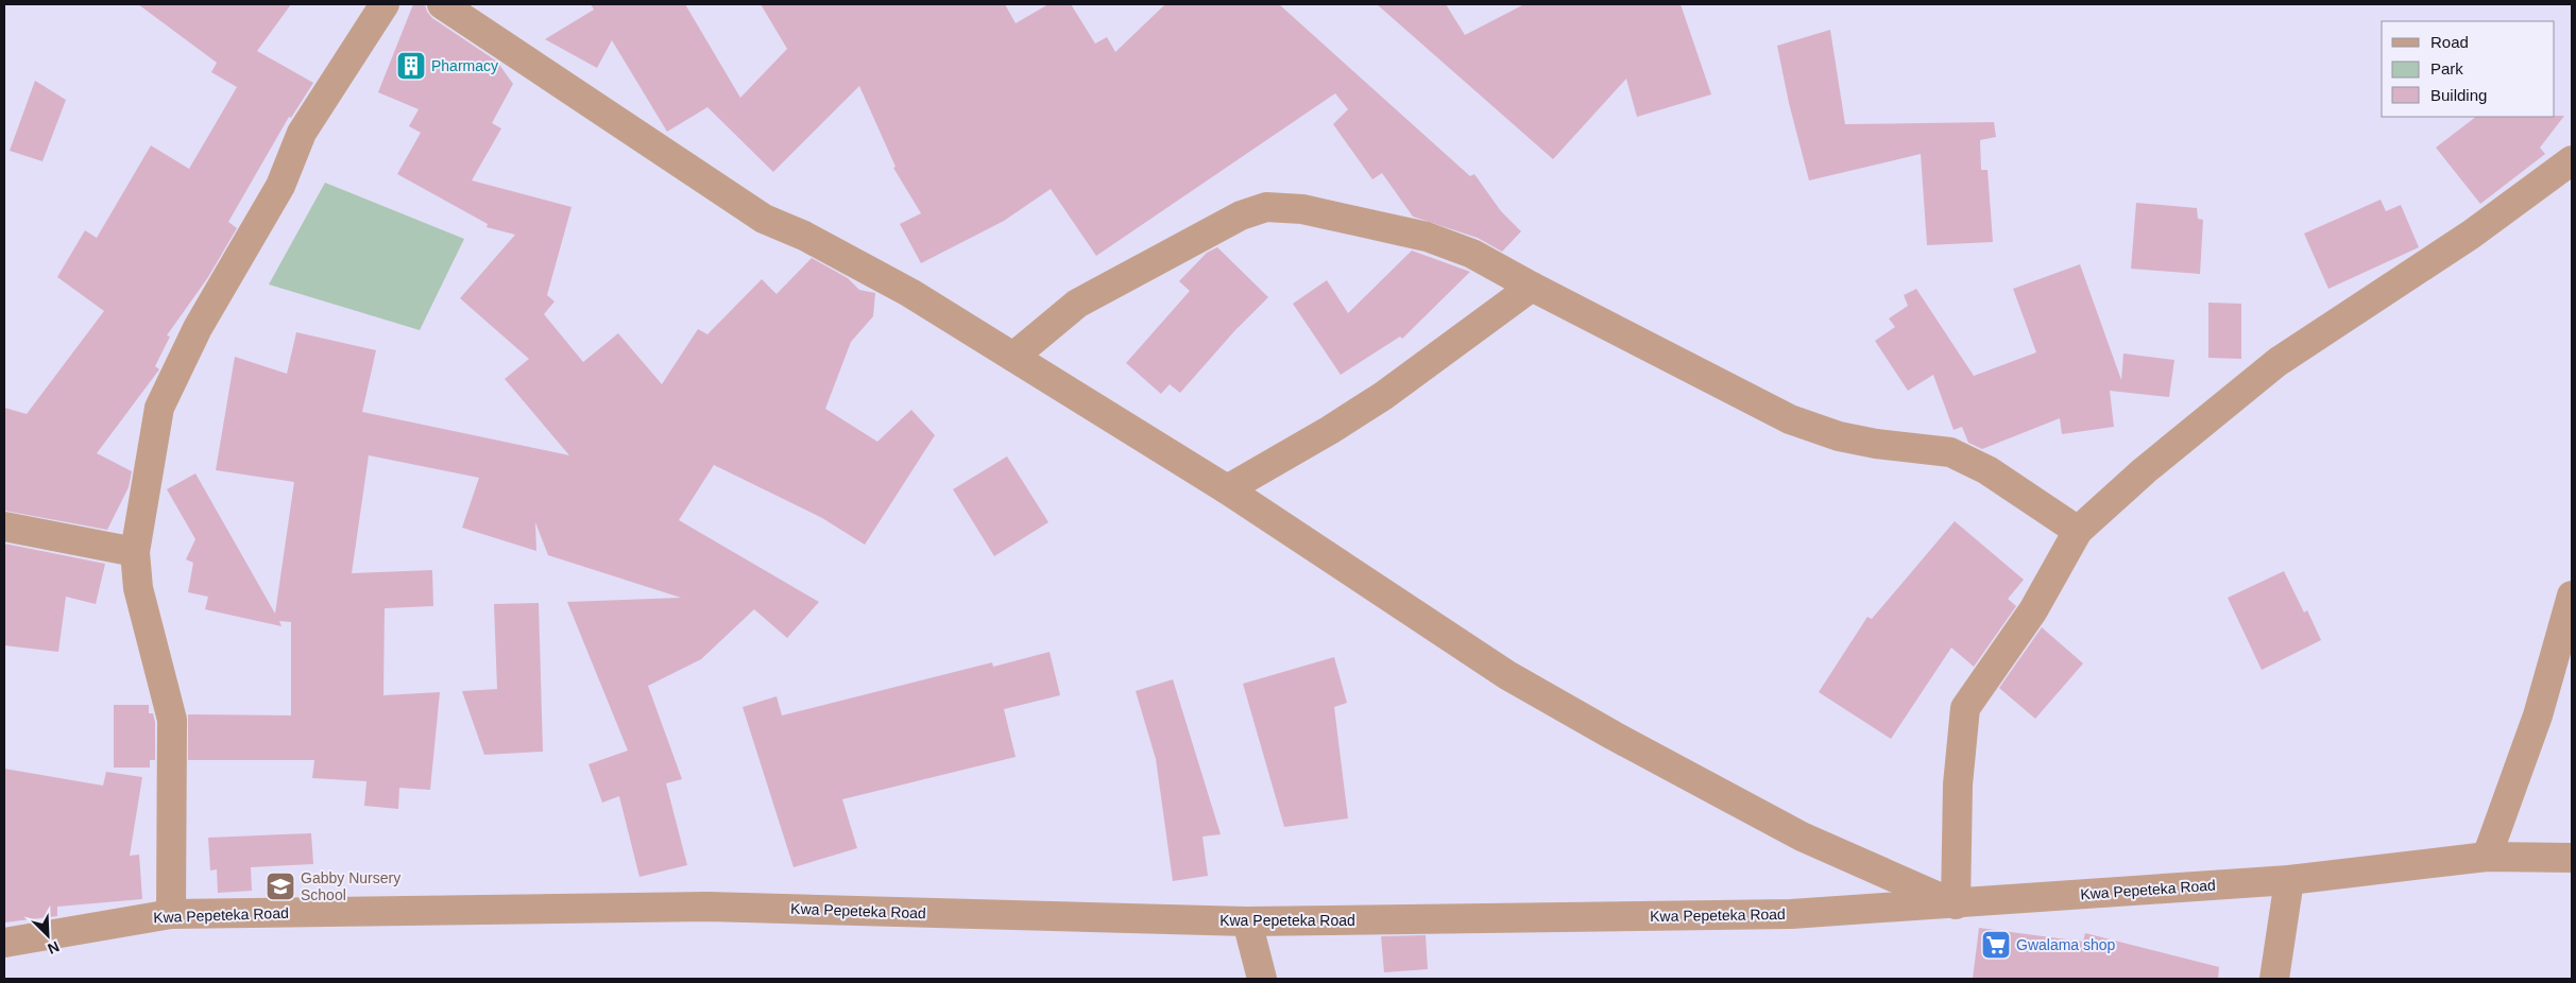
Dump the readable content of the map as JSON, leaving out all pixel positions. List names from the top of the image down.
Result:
{
  "streets": {
    "street": ["Kwa Pepeteka Road"]
  },
  "places": {
    "building": ["Pharmacy"],
    "school or university": ["Gabby Nursery School"],
    "supermarket": ["Gwalama shop"]
  },
  "legend": ["Road", "Park", "Building"],
  "north": "bottom right"
}
